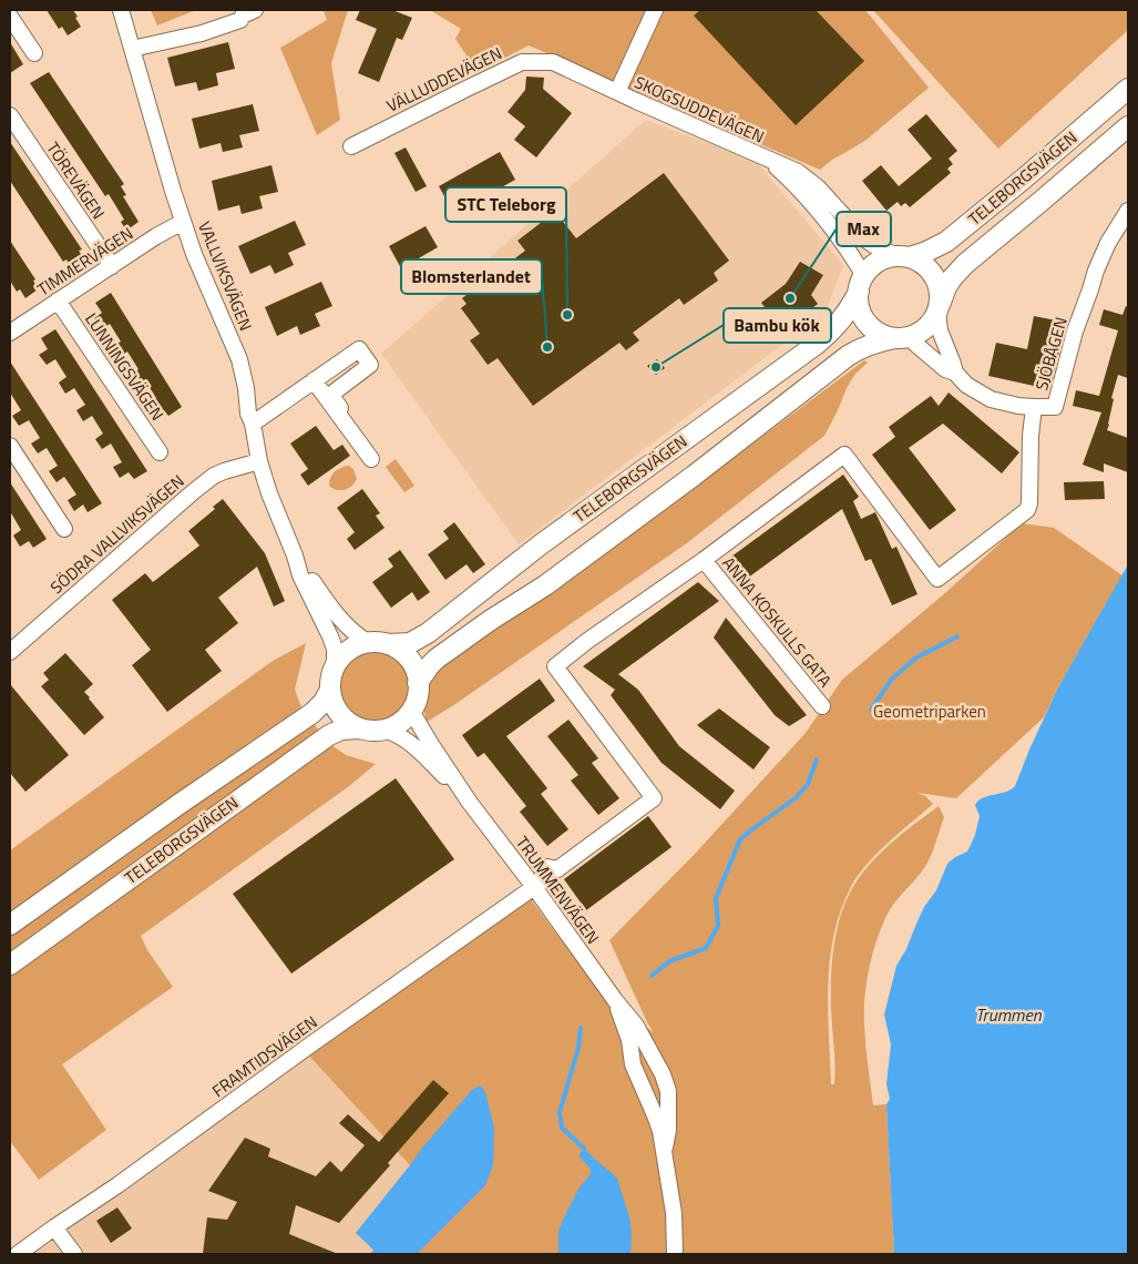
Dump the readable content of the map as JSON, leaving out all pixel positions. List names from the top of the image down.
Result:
{
  "streets": {
    "main road": ["TELEBORGSVÄGEN"],
    "street": [
      "VÄLLUDDEVÄGEN",
      "SKOGSUDDEVÄGEN",
      "TÖREVÄGEN",
      "TIMMERVÄGEN",
      "VALLVIKSVÄGEN",
      "SJÖBÅGEN",
      "LUNNINGSVÄGEN",
      "SÖDRA VALLVIKSVÄGEN",
      "ANNA KOSKULLS GATA",
      "TRUMMENVÄGEN",
      "FRAMTIDSVÄGEN"
    ]
  },
  "crossings": [
    ["VÄLLUDDEVÄGEN", "SKOGSUDDEVÄGEN"],
    ["SKOGSUDDEVÄGEN", "TELEBORGSVÄGEN"],
    ["SKOGSUDDEVÄGEN", "SJÖBÅGEN"],
    ["TELEBORGSVÄGEN", "VALLVIKSVÄGEN"],
    ["TELEBORGSVÄGEN", "SJÖBÅGEN"],
    ["TELEBORGSVÄGEN", "TRUMMENVÄGEN"],
    ["TÖREVÄGEN", "TIMMERVÄGEN"],
    ["TIMMERVÄGEN", "VALLVIKSVÄGEN"],
    ["TIMMERVÄGEN", "LUNNINGSVÄGEN"],
    ["VALLVIKSVÄGEN", "SÖDRA VALLVIKSVÄGEN"],
    ["VALLVIKSVÄGEN", "TRUMMENVÄGEN"],
    ["SJÖBÅGEN", "ANNA KOSKULLS GATA"],
    ["ANNA KOSKULLS GATA", "TRUMMENVÄGEN"],
    ["ANNA KOSKULLS GATA", "FRAMTIDSVÄGEN"],
    ["TRUMMENVÄGEN", "FRAMTIDSVÄGEN"]
  ],
  "water": ["Trummen"],
  "parks": ["Geometriparken"],
  "places": [
    "Max",
    "STC Teleborg",
    "Blomsterlandet",
    "Bambu kök"
  ]
}
